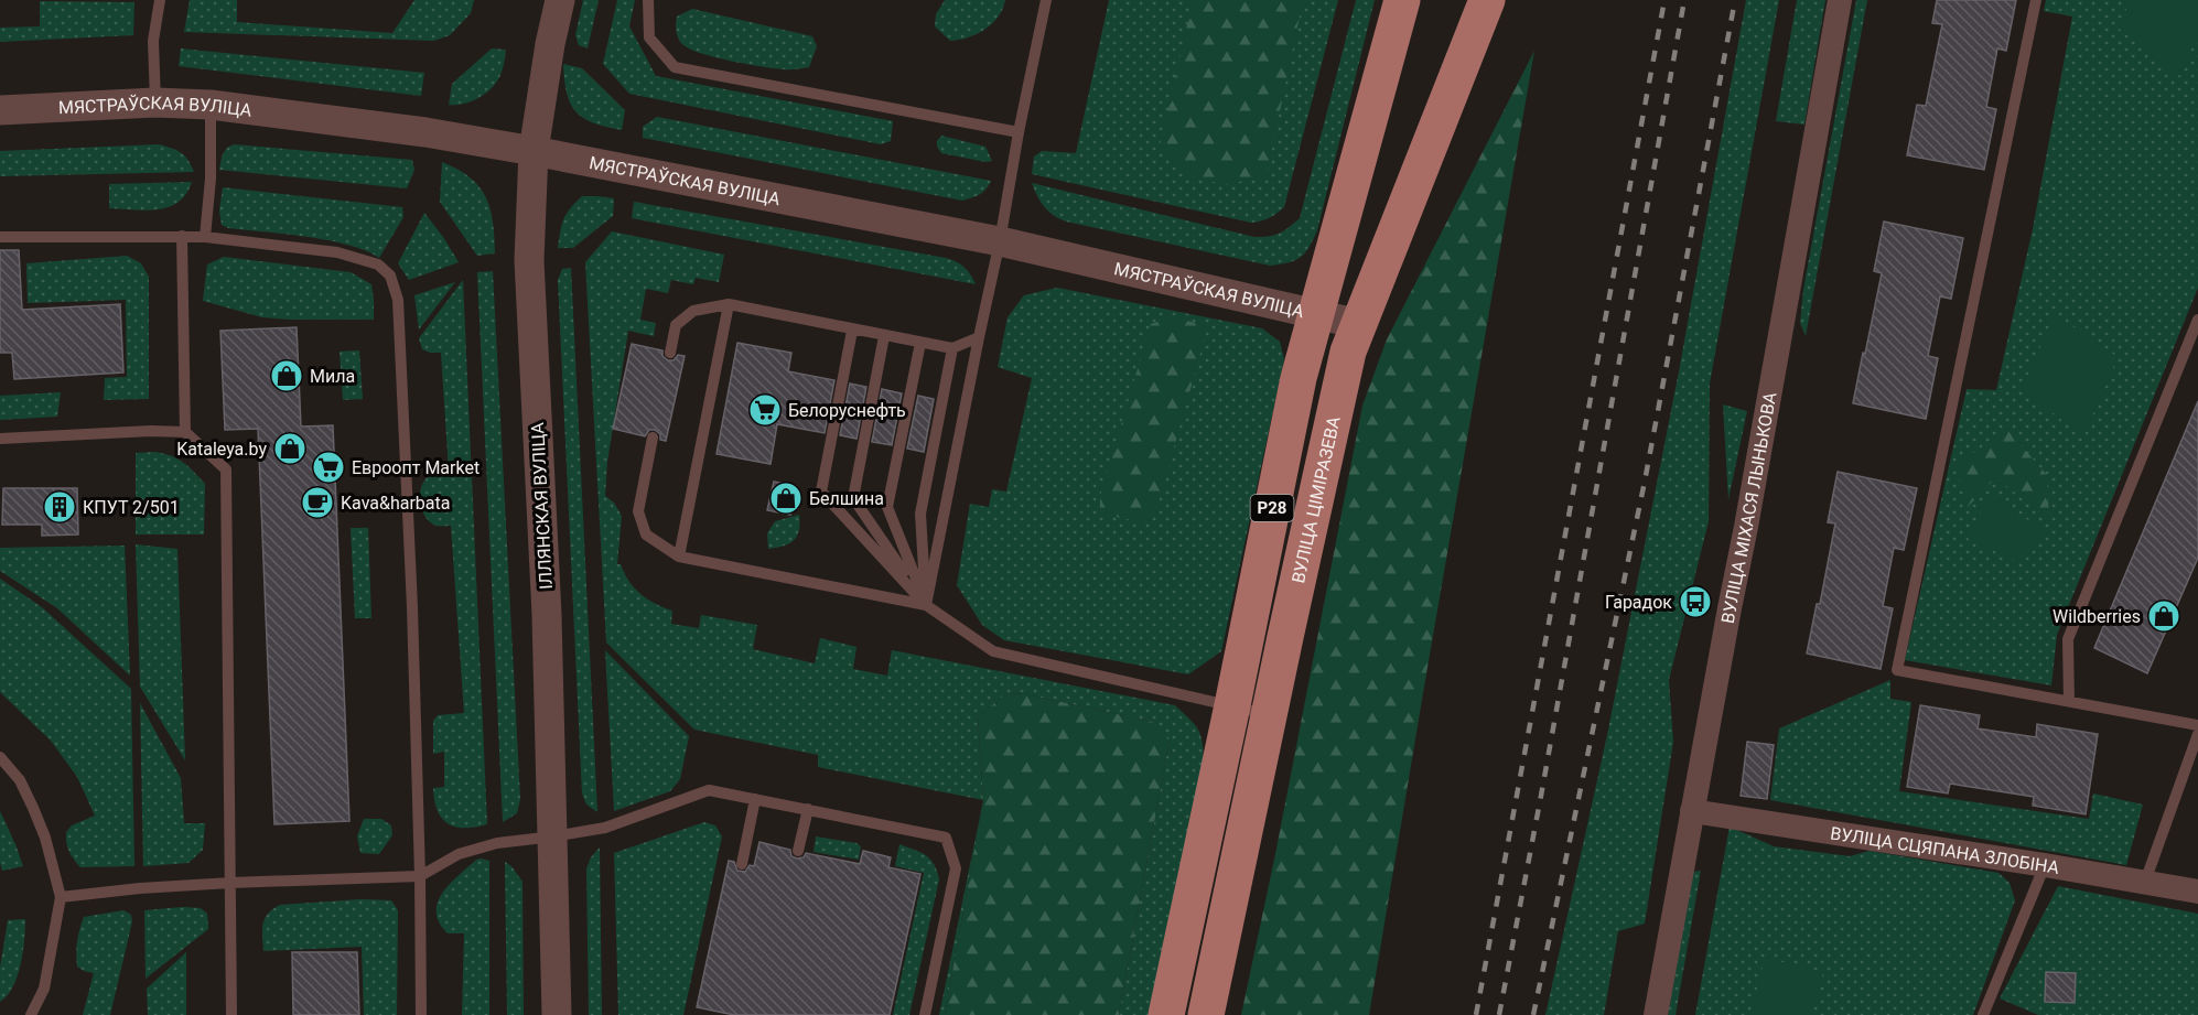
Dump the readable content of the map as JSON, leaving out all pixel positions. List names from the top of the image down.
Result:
{
  "streets": {
    "main road": ["ВУЛІЦА ЦІМІРАЗЕВА", "Р28"],
    "street": [
      "МЯСТРАЎСКАЯ ВУЛІЦА",
      "ІЛЛЯНСКАЯ ВУЛІЦА",
      "ВУЛІЦА МІХАСЯ ЛЫНЬКОВА",
      "ВУЛІЦА СЦЯПАНА ЗЛОБІНА"
    ]
  },
  "crossings": [
    ["МЯСТРАЎСКАЯ ВУЛІЦА", "ВУЛІЦА ЦІМІРАЗЕВА"],
    ["МЯСТРАЎСКАЯ ВУЛІЦА", "ІЛЛЯНСКАЯ ВУЛІЦА"],
    ["МЯСТРАЎСКАЯ ВУЛІЦА", "Р28"],
    ["ВУЛІЦА МІХАСЯ ЛЫНЬКОВА", "ВУЛІЦА СЦЯПАНА ЗЛОБІНА"]
  ],
  "places": {
    "shop": [
      "Мила",
      "Kataleya.by",
      "Белшина",
      "Wildberries"
    ],
    "supermarket": ["Белоруснефть", "Евроопт Market"],
    "cafe": ["Kava&harbata"],
    "building": ["КПУТ 2/501"],
    "bus stop": ["Гарадок"]
  }
}
